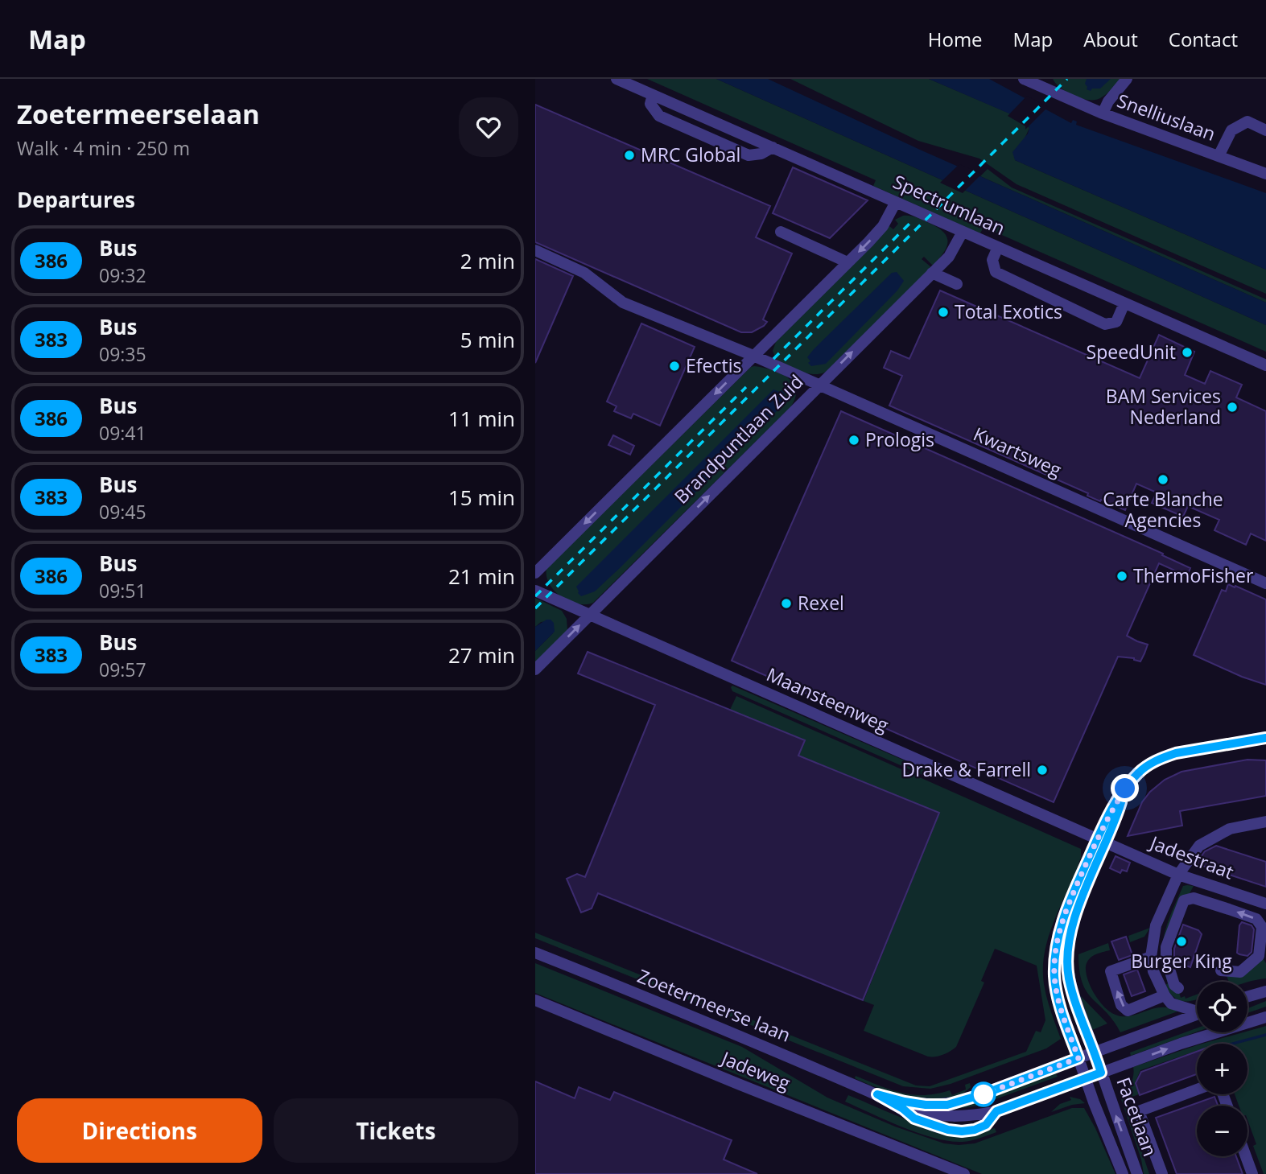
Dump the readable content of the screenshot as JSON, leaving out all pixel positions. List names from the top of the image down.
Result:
{
  "streets": {
    "street": [
      "Snelliuslaan",
      "Spectrumlaan",
      "Brandpuntlaan Zuid",
      "Kwartsweg",
      "Maansteenweg",
      "Jadestraat",
      "Zoetermeerse laan",
      "Jadeweg",
      "Facetlaan"
    ]
  },
  "crossings": [
    ["Spectrumlaan", "Brandpuntlaan Zuid"],
    ["Brandpuntlaan Zuid", "Kwartsweg"],
    ["Brandpuntlaan Zuid", "Maansteenweg"],
    ["Maansteenweg", "Jadestraat"],
    ["Maansteenweg", "Facetlaan"],
    ["Jadestraat", "Facetlaan"],
    ["Zoetermeerse laan", "Facetlaan"]
  ],
  "places": [
    "MRC Global",
    "Total Exotics",
    "SpeedUnit",
    "Efectis",
    "BAM Services Nederland",
    "Prologis",
    "Carte Blanche Agencies",
    "ThermoFisher",
    "Rexel",
    "Drake & Farrell",
    "Burger King"
  ],
  "lines": ["bus line 386"],
  "page": {
    "header": "Map",
    "nav": [
      "Home",
      "Map",
      "About",
      "Contact"
    ],
    "heading": [
      ["Zoetermeerselaan", "Walk · 4 min · 250 m"],
      "Departures"
    ],
    "list": [
      {
        "mark": "386",
        "name": "Bus",
        "note": "09:32",
        "value": "2 min"
      },
      {
        "mark": "383",
        "name": "Bus",
        "note": "09:35",
        "value": "5 min"
      },
      {
        "mark": "386",
        "name": "Bus",
        "note": "09:41",
        "value": "11 min"
      },
      {
        "mark": "383",
        "name": "Bus",
        "note": "09:45",
        "value": "15 min"
      },
      {
        "mark": "386",
        "name": "Bus",
        "note": "09:51",
        "value": "21 min"
      },
      {
        "mark": "383",
        "name": "Bus",
        "note": "09:57",
        "value": "27 min"
      }
    ],
    "map_buttons": ["+", "−"],
    "buttons": ["Directions", "Tickets"]
  }
}
